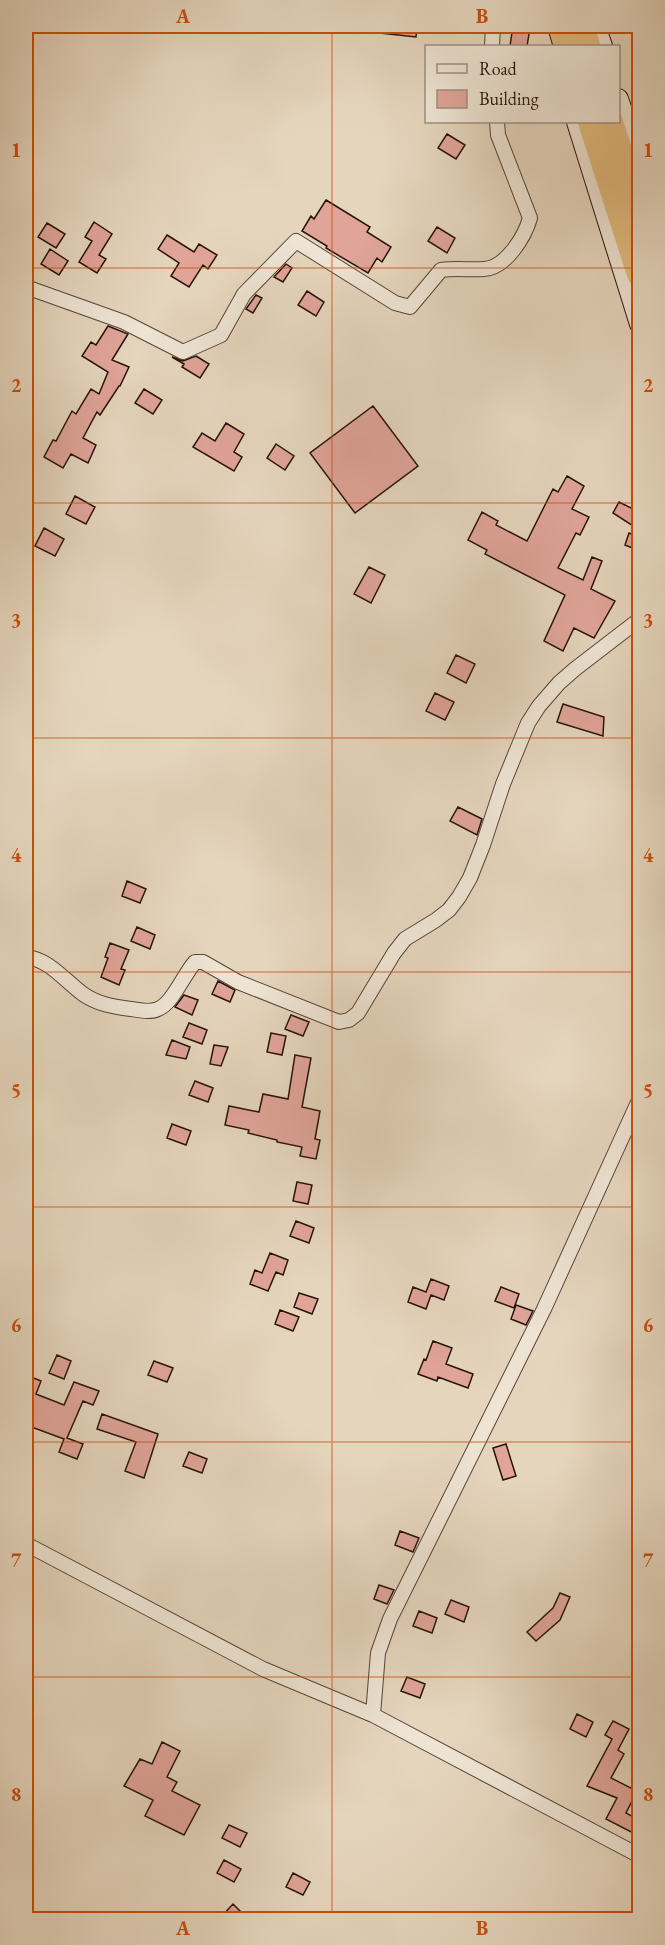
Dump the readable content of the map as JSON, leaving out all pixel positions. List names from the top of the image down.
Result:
{
  "legend": ["Road", "Building"],
  "grid": {
    "columns": ["A", "B"],
    "rows": [
      "1",
      "2",
      "3",
      "4",
      "5",
      "6",
      "7",
      "8"
    ]
  }
}
